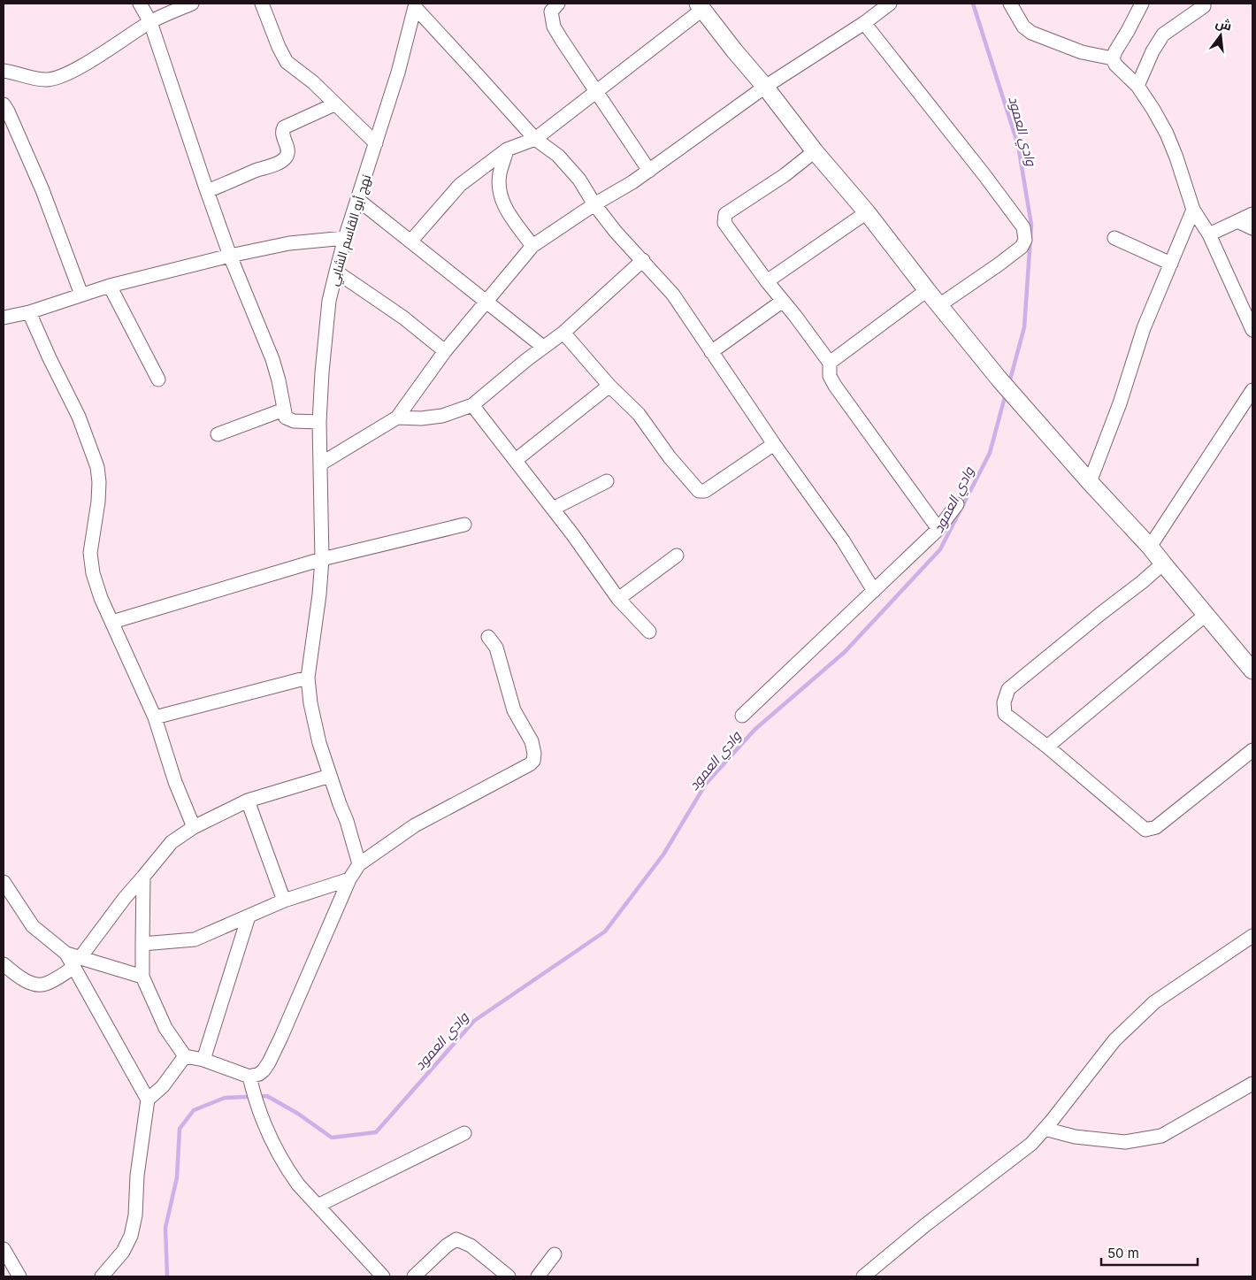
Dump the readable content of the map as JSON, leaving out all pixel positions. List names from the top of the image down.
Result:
{
  "streets": {
    "street": ["نهج أبو القاسم الشابي"]
  },
  "water": ["وادي العمود"],
  "scale_bar": "50 m",
  "north": "top"
}
